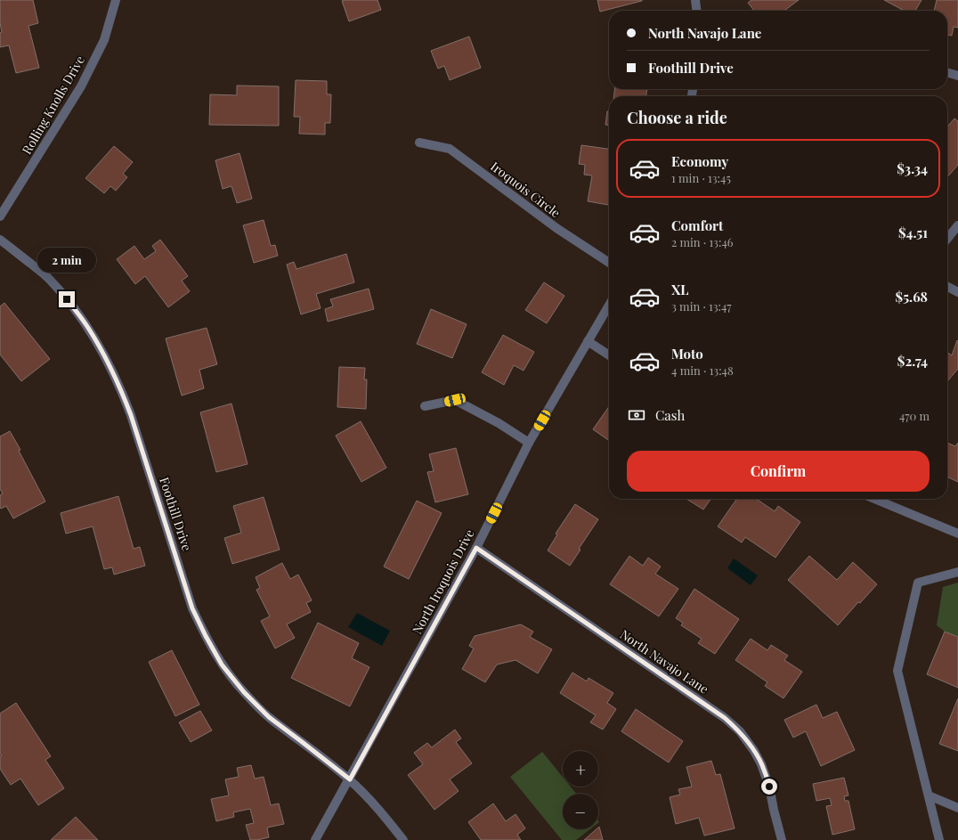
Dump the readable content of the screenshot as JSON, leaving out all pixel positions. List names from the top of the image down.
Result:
{
  "streets": {
    "street": [
      "Rolling Knolls Drive",
      "Iroquois Circle",
      "Foothill Drive",
      "North Iroquois Drive",
      "North Navajo Lane"
    ]
  },
  "crossings": [
    ["Foothill Drive", "North Iroquois Drive"],
    ["North Iroquois Drive", "North Navajo Lane"]
  ],
  "page": {
    "banner": ["North Navajo Lane", "Foothill Drive"],
    "heading": "Choose a ride",
    "list": [
      {
        "name": "Economy",
        "note": "1 min · 13:45",
        "value": "$3.34"
      },
      {
        "name": "Comfort",
        "note": "2 min · 13:46",
        "value": "$4.51"
      },
      {
        "name": "XL",
        "note": "3 min · 13:47",
        "value": "$5.68"
      },
      {
        "name": "Moto",
        "note": "4 min · 13:48",
        "value": "$2.74"
      }
    ],
    "bubble": "2 min",
    "pay": ["Cash", "470 m"],
    "buttons": "Confirm",
    "map_buttons": ["+", "−"]
  }
}
